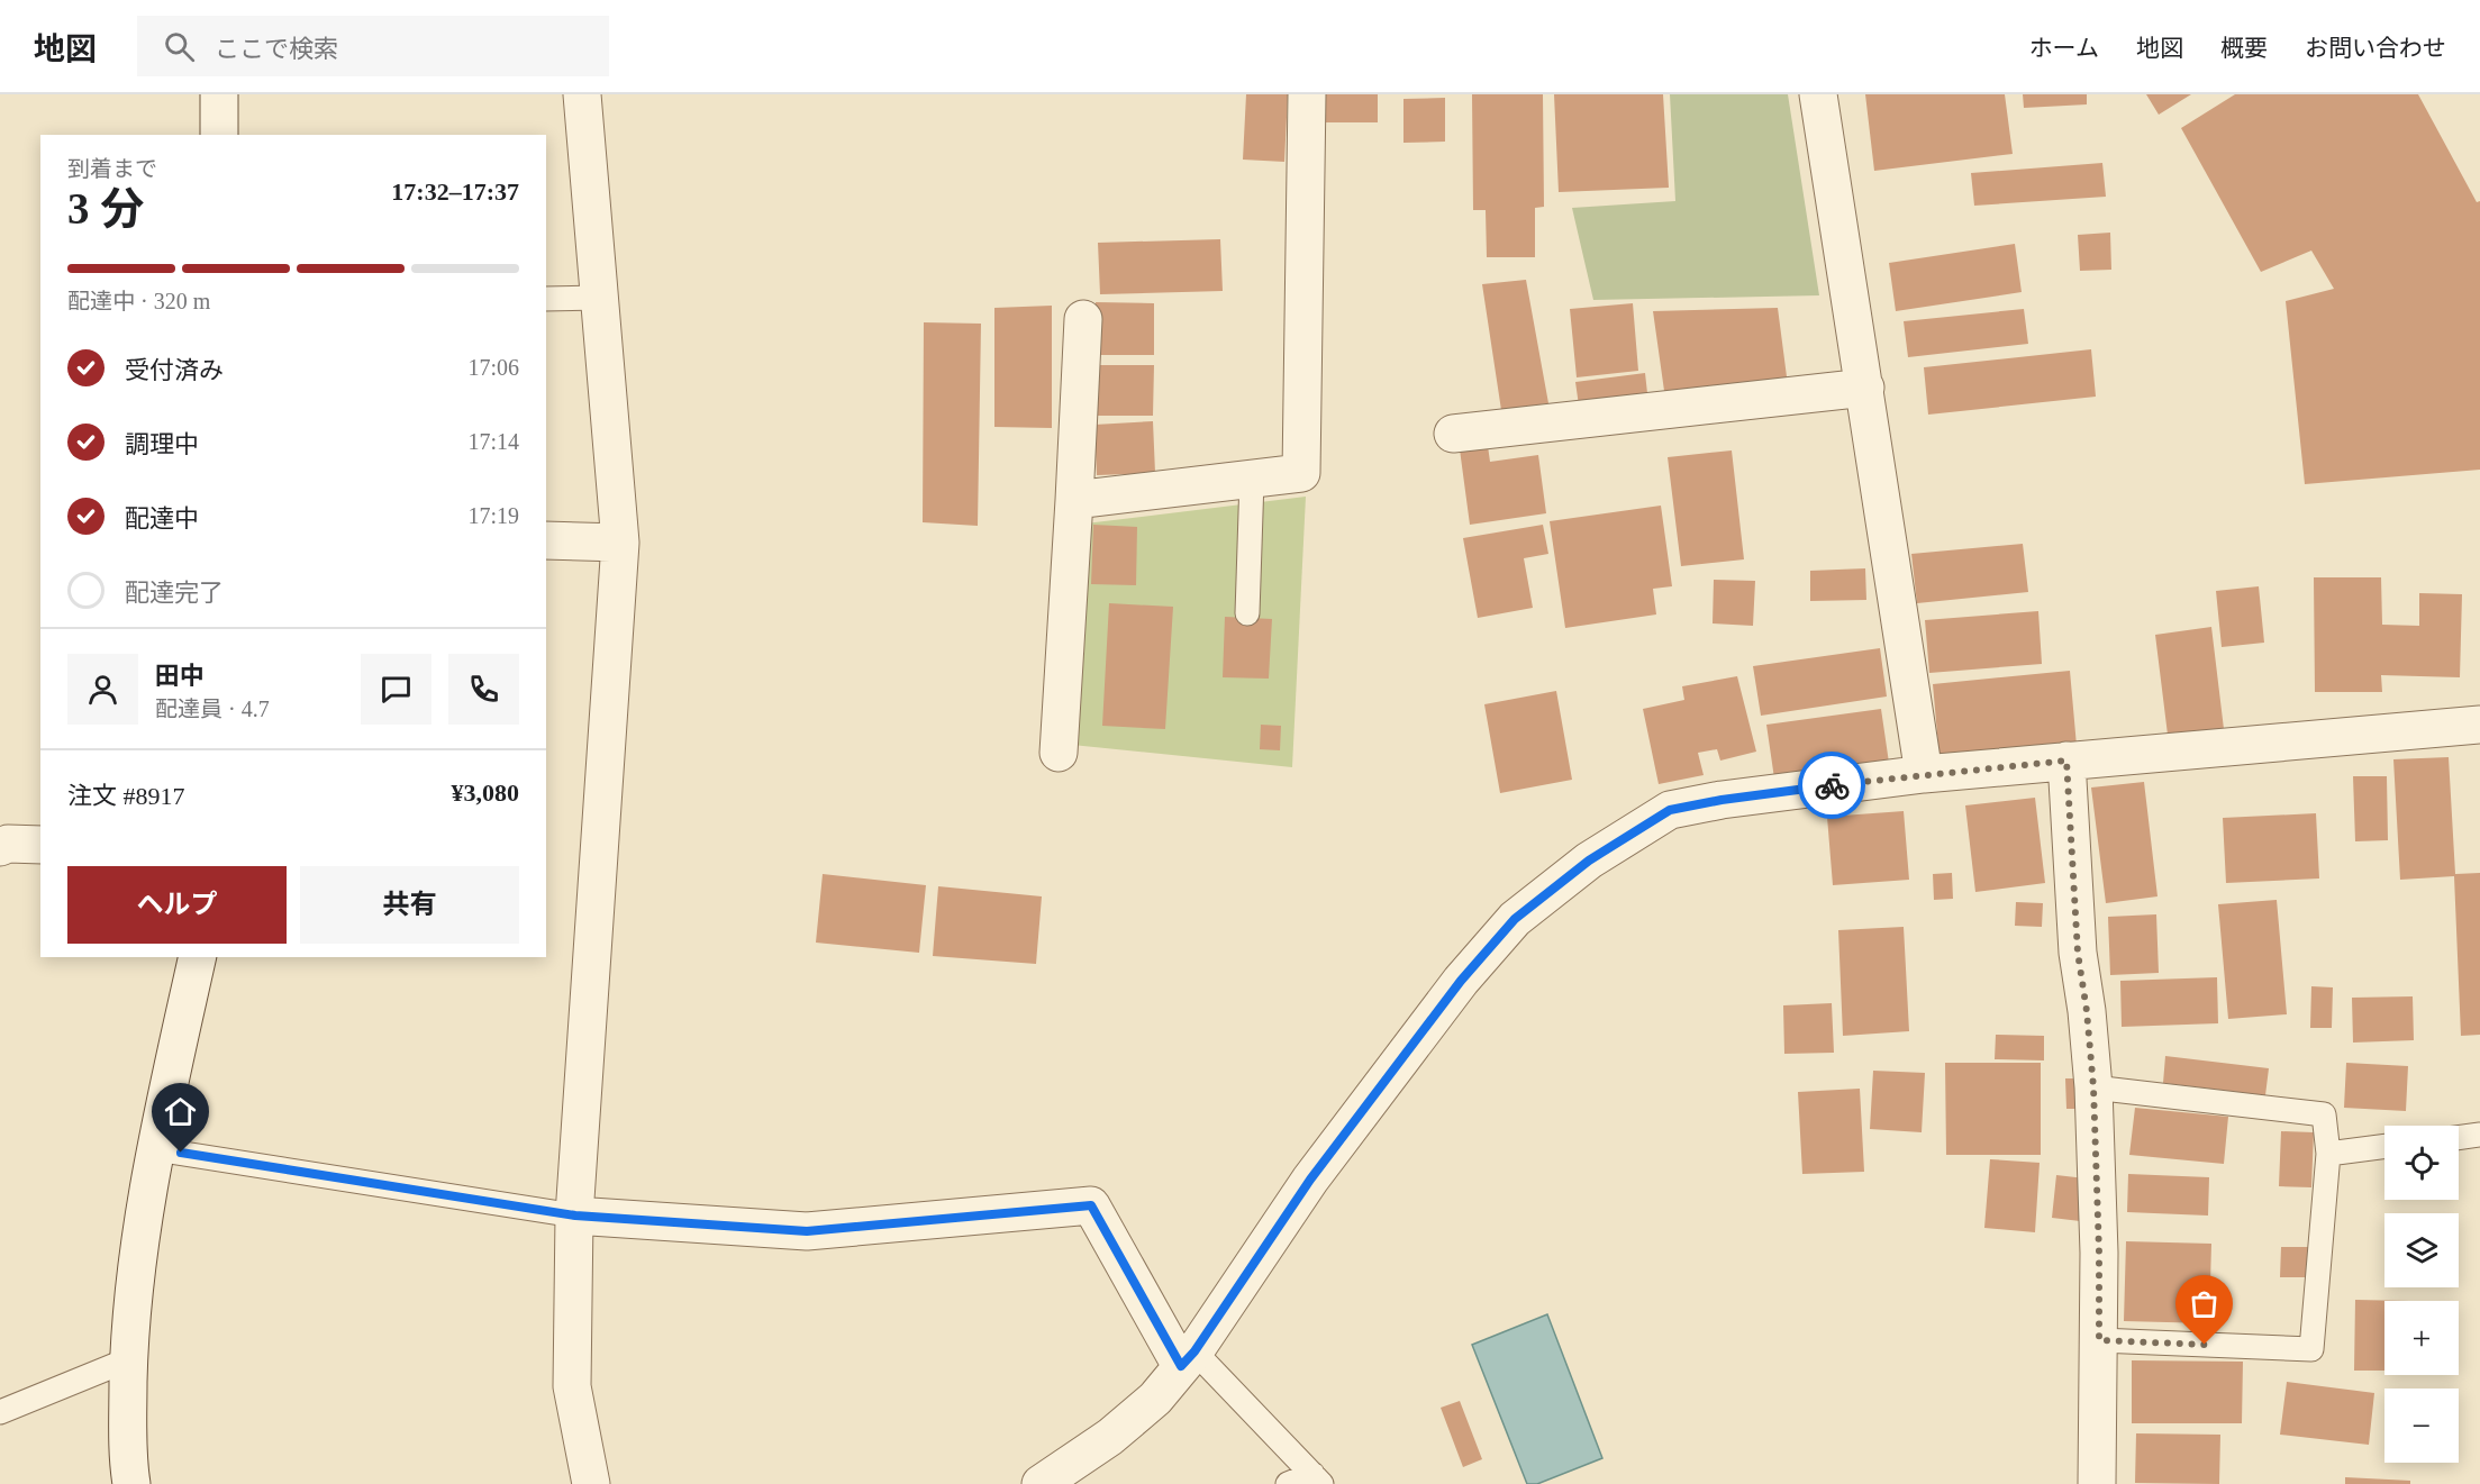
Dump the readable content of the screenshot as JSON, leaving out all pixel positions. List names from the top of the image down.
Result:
{
  "page": {
    "header": "地図",
    "search": "ここで検索",
    "nav": [
      "ホーム",
      "地図",
      "概要",
      "お問い合わせ"
    ],
    "heading": ["3 分", "到着まで", "17:32–17:37"],
    "panel": [
      "田中",
      "配達員 · 4.7",
      "注文 #8917",
      "¥3,080"
    ],
    "bar": "配達中 · 320 m",
    "list": [
      ["受付済み", "17:06"],
      ["調理中", "17:14"],
      ["配達中", "17:19"],
      "配達完了"
    ],
    "buttons": ["ヘルプ", "共有"],
    "map_buttons": ["+", "−"]
  }
}
